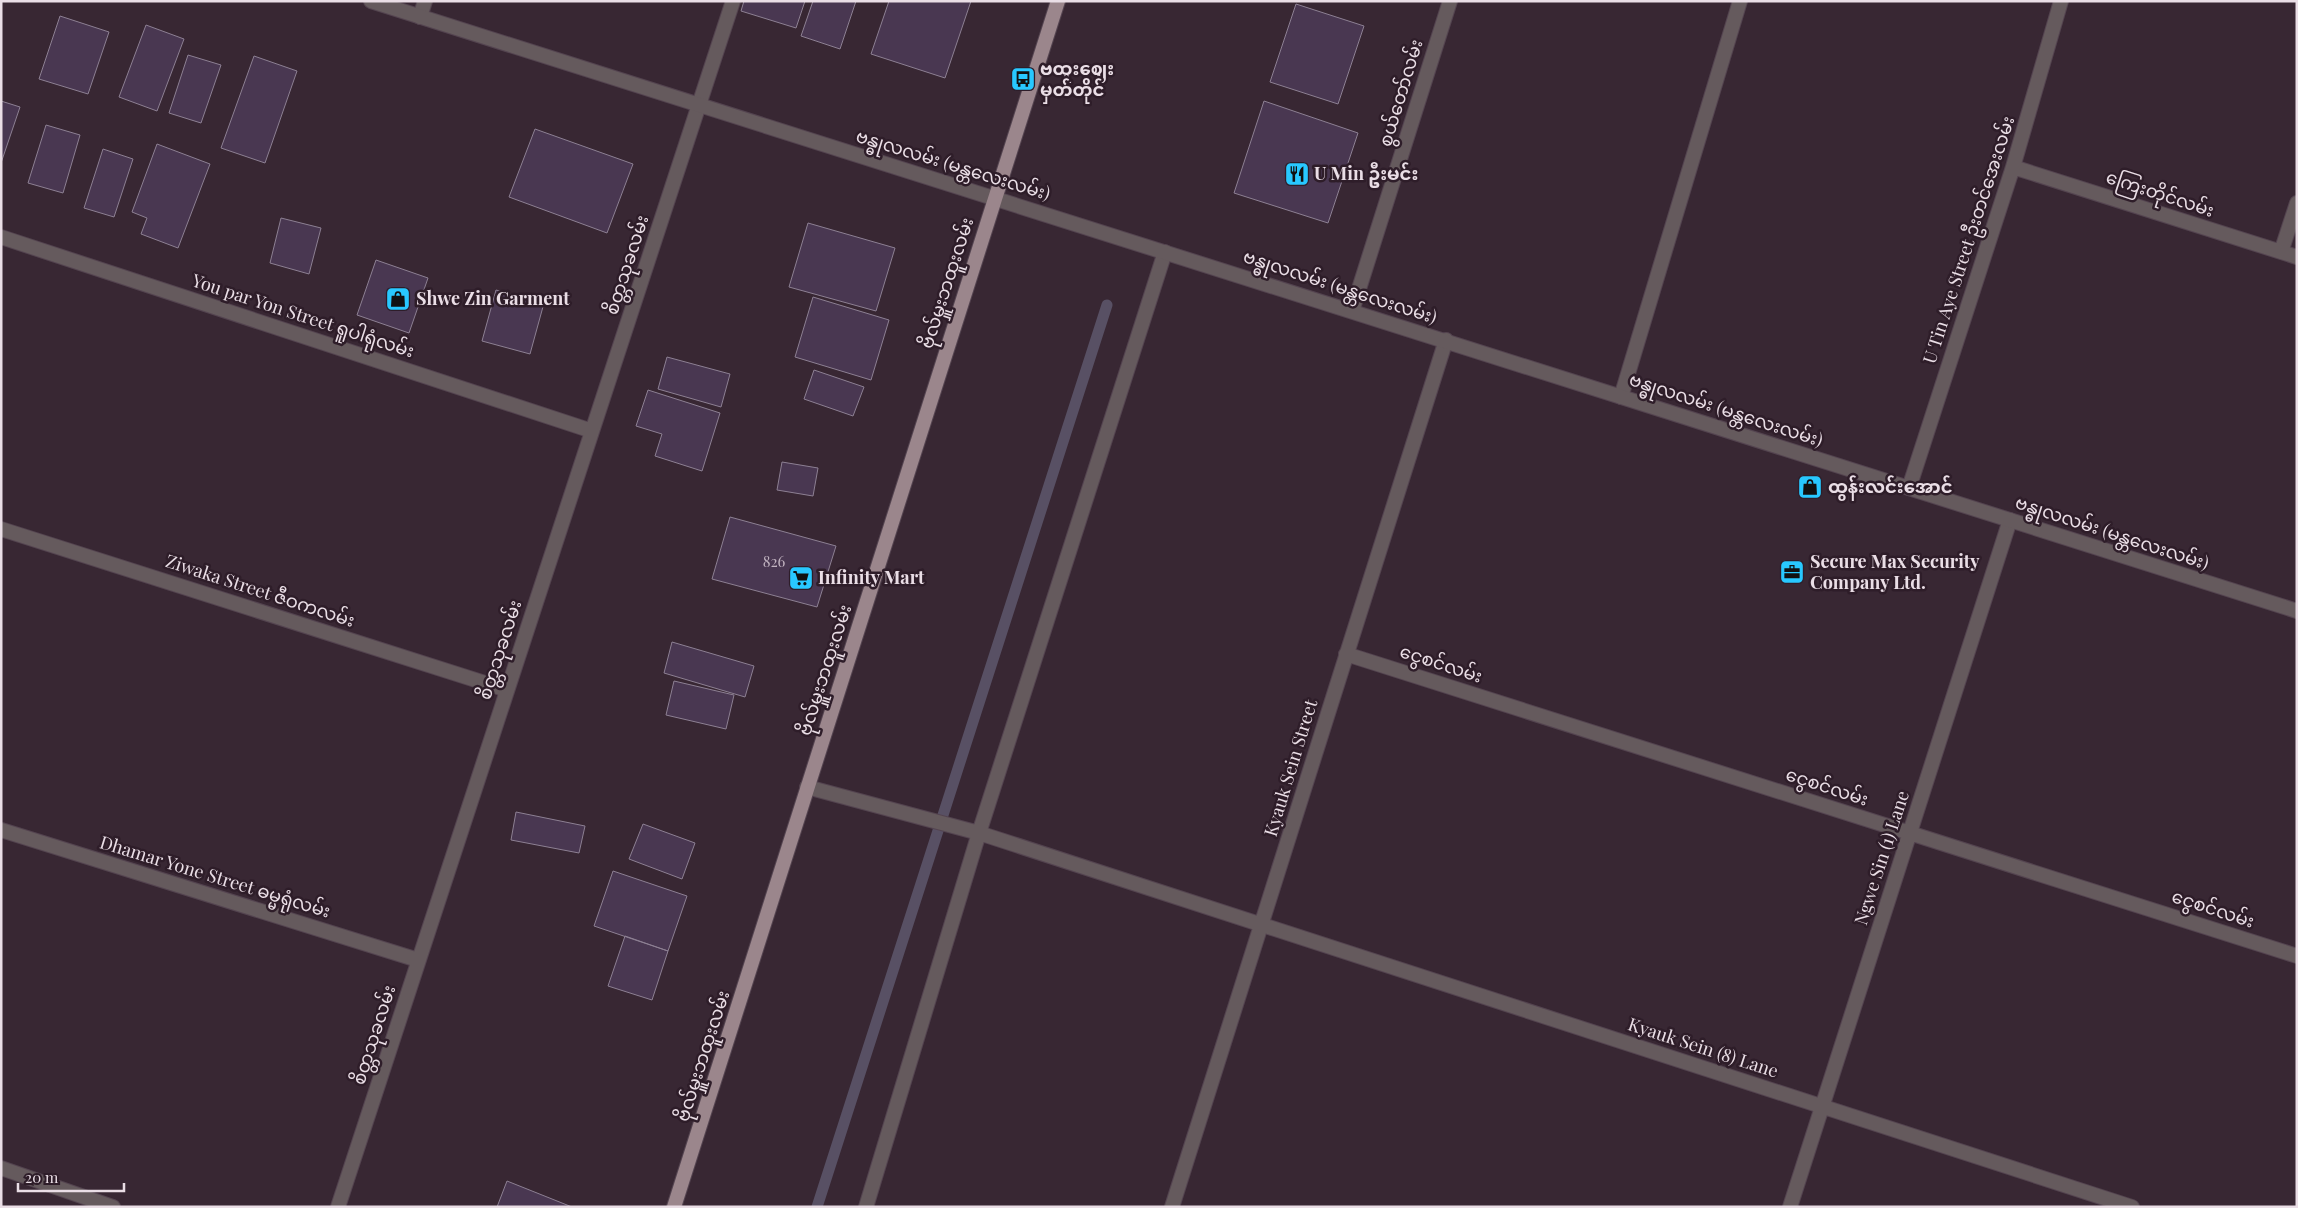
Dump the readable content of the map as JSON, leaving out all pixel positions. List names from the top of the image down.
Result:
{
  "streets": {
    "main road": ["ဗိုလ်မှူးဘထူးလမ်း"],
    "street": [
      "စွယ်တော်လမ်း",
      "ဗန္ဓုလလမ်း (မန္တလေးလမ်း)",
      "ကြေးတိုင်လမ်း",
      "U Tin Aye Street ဦးတင်အေးလမ်း",
      "စိတ္တသုခလမ်း",
      "You par Yon Street ရူပါရုံလမ်း",
      "Ziwaka Street ဇီဝကလမ်း",
      "ငွေစင်လမ်း",
      "Kyauk Sein Street",
      "Ngwe Sin (1) Lane",
      "Dhamar Yone Street ဓမ္မရုံလမ်း",
      "Kyauk Sein (8) Lane"
    ]
  },
  "crossings": [
    ["စွယ်တော်လမ်း", "ဗန္ဓုလလမ်း (မန္တလေးလမ်း)"],
    ["ဗန္ဓုလလမ်း (မန္တလေးလမ်း)", "U Tin Aye Street ဦးတင်အေးလမ်း"],
    ["ဗန္ဓုလလမ်း (မန္တလေးလမ်း)", "စိတ္တသုခလမ်း"],
    ["ဗန္ဓုလလမ်း (မန္တလေးလမ်း)", "ဗိုလ်မှူးဘထူးလမ်း"],
    ["ဗန္ဓုလလမ်း (မန္တလေးလမ်း)", "Kyauk Sein Street"],
    ["ဗန္ဓုလလမ်း (မန္တလေးလမ်း)", "Ngwe Sin (1) Lane"],
    ["ကြေးတိုင်လမ်း", "U Tin Aye Street ဦးတင်အေးလမ်း"],
    ["စိတ္တသုခလမ်း", "You par Yon Street ရူပါရုံလမ်း"],
    ["စိတ္တသုခလမ်း", "Ziwaka Street ဇီဝကလမ်း"],
    ["စိတ္တသုခလမ်း", "Dhamar Yone Street ဓမ္မရုံလမ်း"],
    ["ဗိုလ်မှူးဘထူးလမ်း", "Kyauk Sein (8) Lane"],
    ["ငွေစင်လမ်း", "Kyauk Sein Street"],
    ["ငွေစင်လမ်း", "Ngwe Sin (1) Lane"],
    ["Kyauk Sein Street", "Kyauk Sein (8) Lane"],
    ["Ngwe Sin (1) Lane", "Kyauk Sein (8) Lane"]
  ],
  "places": {
    "bus stop": ["ဗထူးဈေး မှတ်တိုင်"],
    "restaurant": ["U Min ဦးမင်း"],
    "shop": ["Shwe Zin Garment", "ထွန်းလင်းအောင်"],
    "office": ["Secure Max Security Company Ltd."],
    "supermarket": ["Infinity Mart"]
  },
  "house_numbers": ["826"],
  "scale_bar": "20 m"
}
